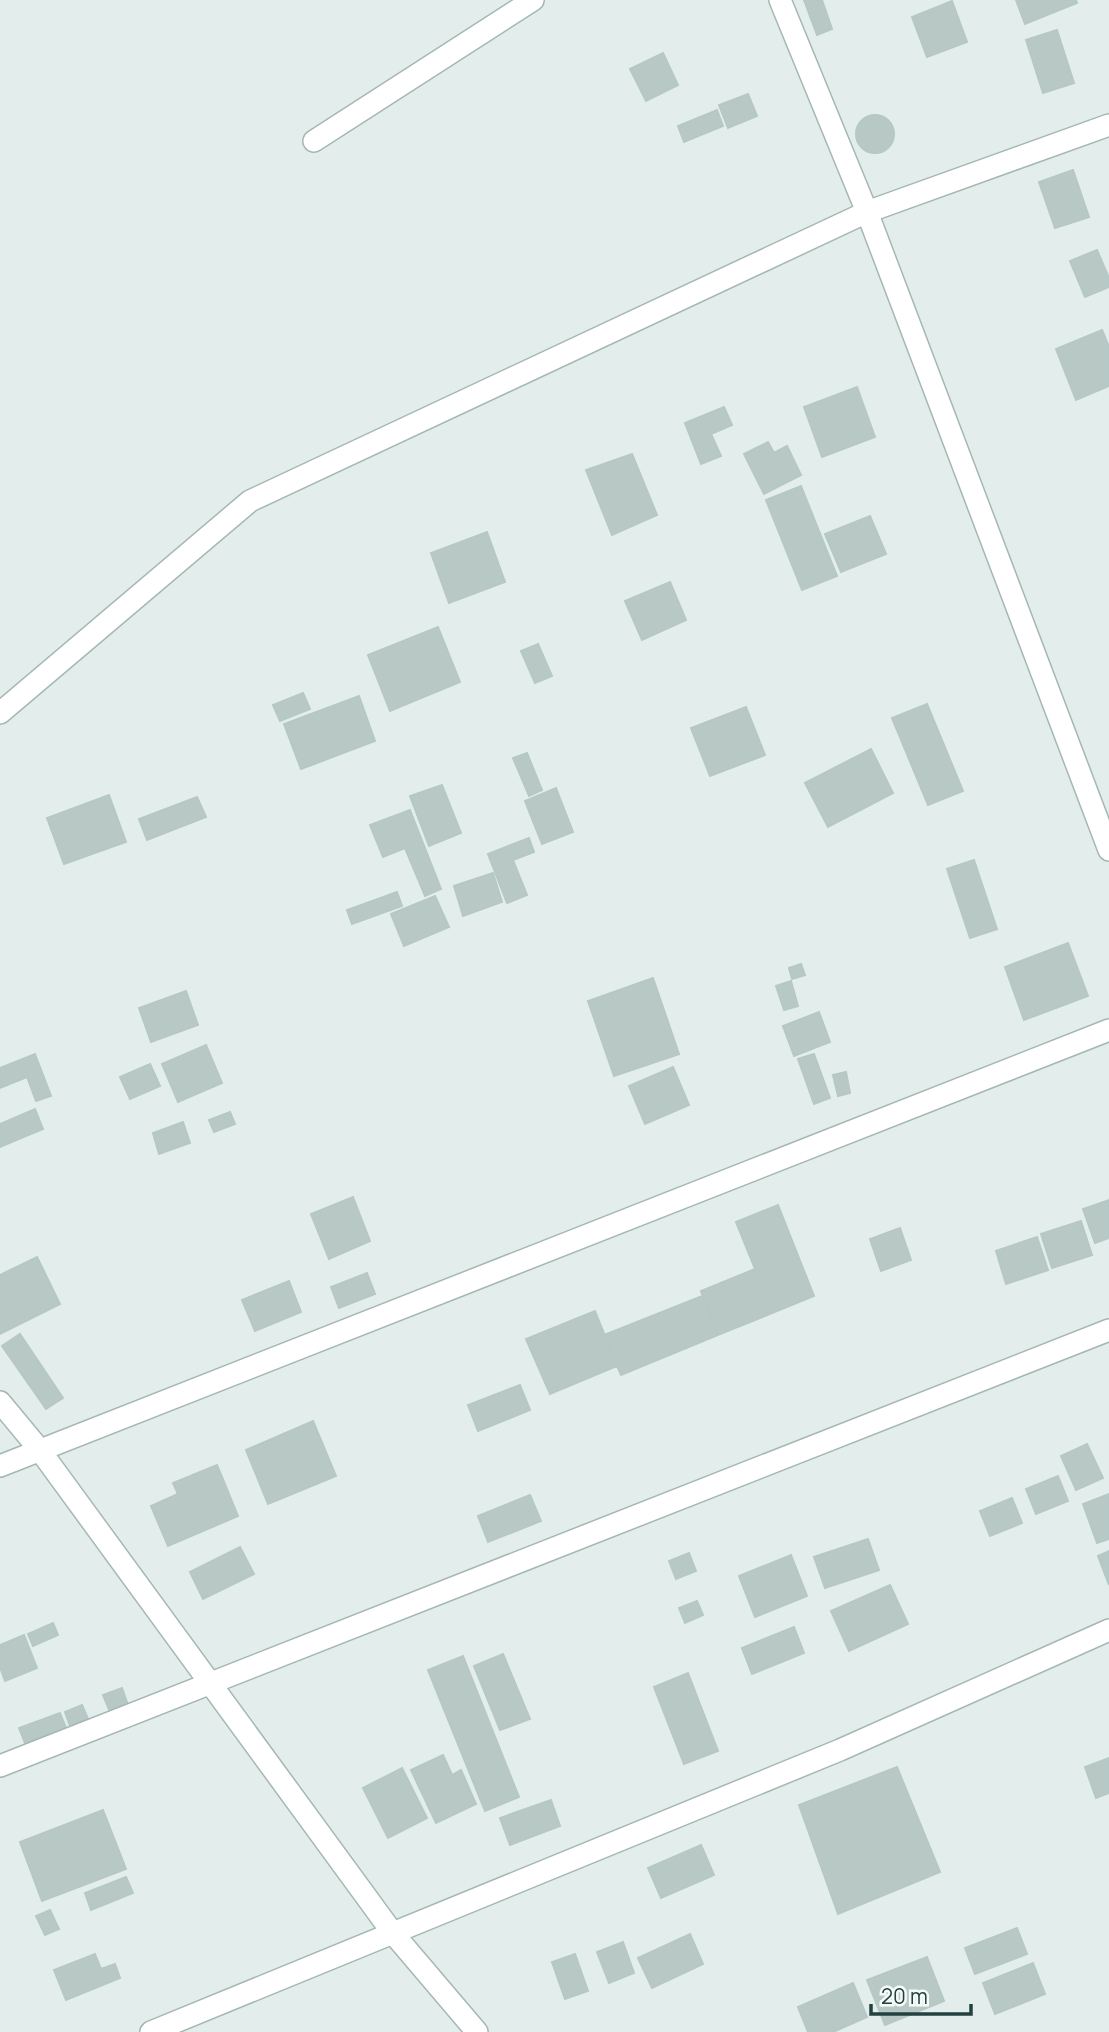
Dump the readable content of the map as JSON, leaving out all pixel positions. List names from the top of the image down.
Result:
{
  "scale_bar": "20 m"
}
